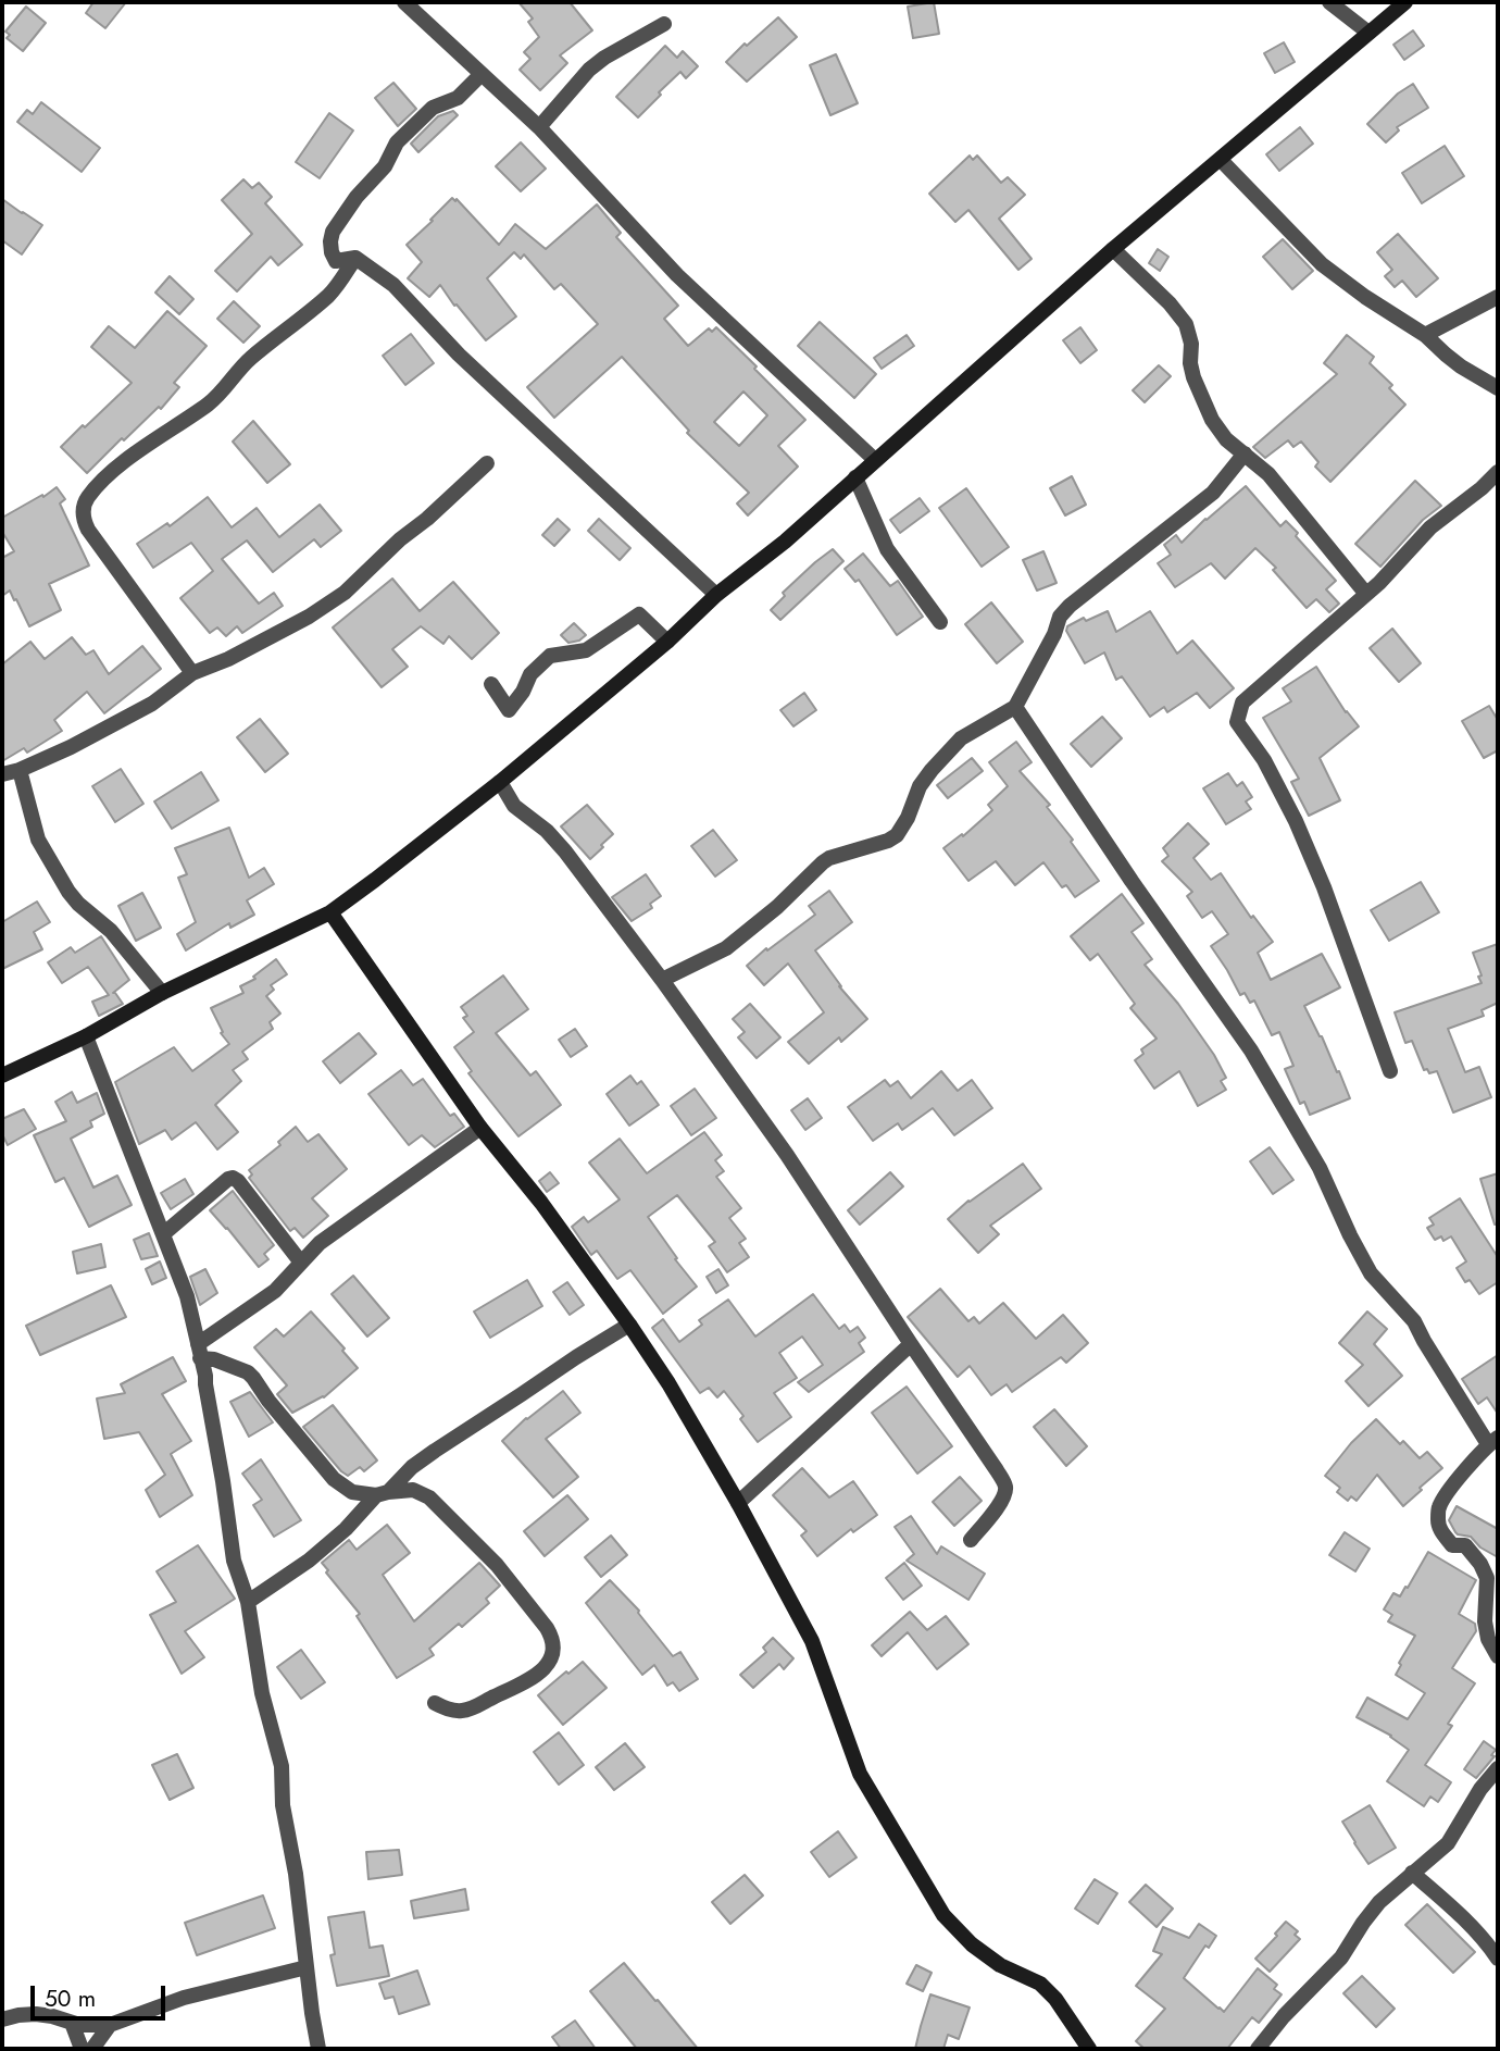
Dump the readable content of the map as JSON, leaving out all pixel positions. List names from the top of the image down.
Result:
{
  "scale_bar": "50 m"
}
